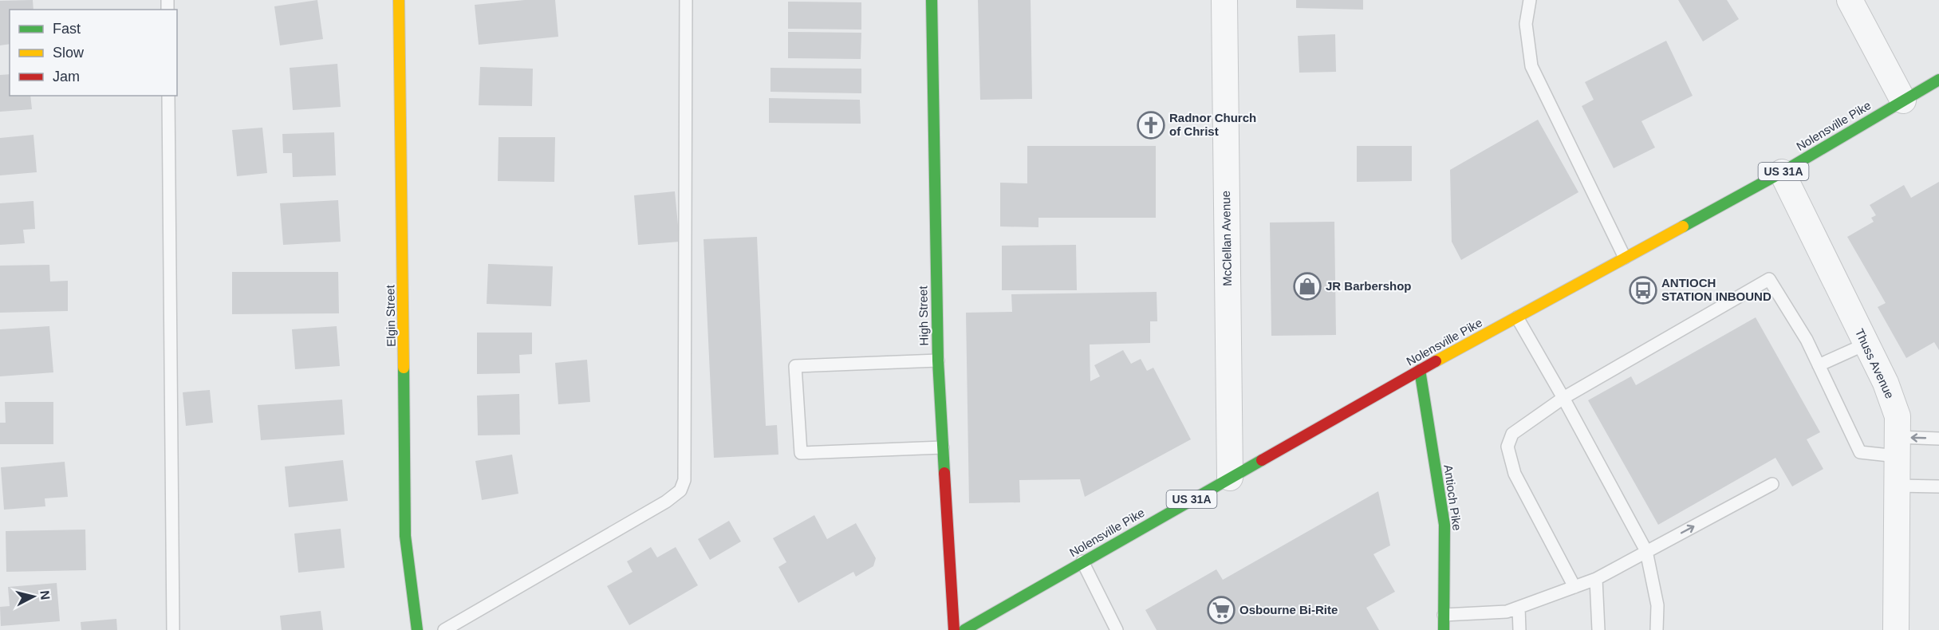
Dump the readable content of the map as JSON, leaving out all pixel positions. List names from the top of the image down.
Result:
{
  "streets": {
    "street": [
      "Nolensville Pike",
      "US 31A",
      "McClellan Avenue",
      "Elgin Street",
      "High Street",
      "Thuss Avenue",
      "Antioch Pike"
    ]
  },
  "crossings": [
    ["Nolensville Pike", "McClellan Avenue"],
    ["Nolensville Pike", "Thuss Avenue"],
    ["Nolensville Pike", "Antioch Pike"]
  ],
  "places": {
    "church": ["Radnor Church of Christ"],
    "shop": ["JR Barbershop"],
    "bus stop": ["ANTIOCH STATION INBOUND"],
    "supermarket": ["Osbourne Bi-Rite"]
  },
  "legend": ["Fast", "Slow", "Jam"],
  "north": "right"
}
